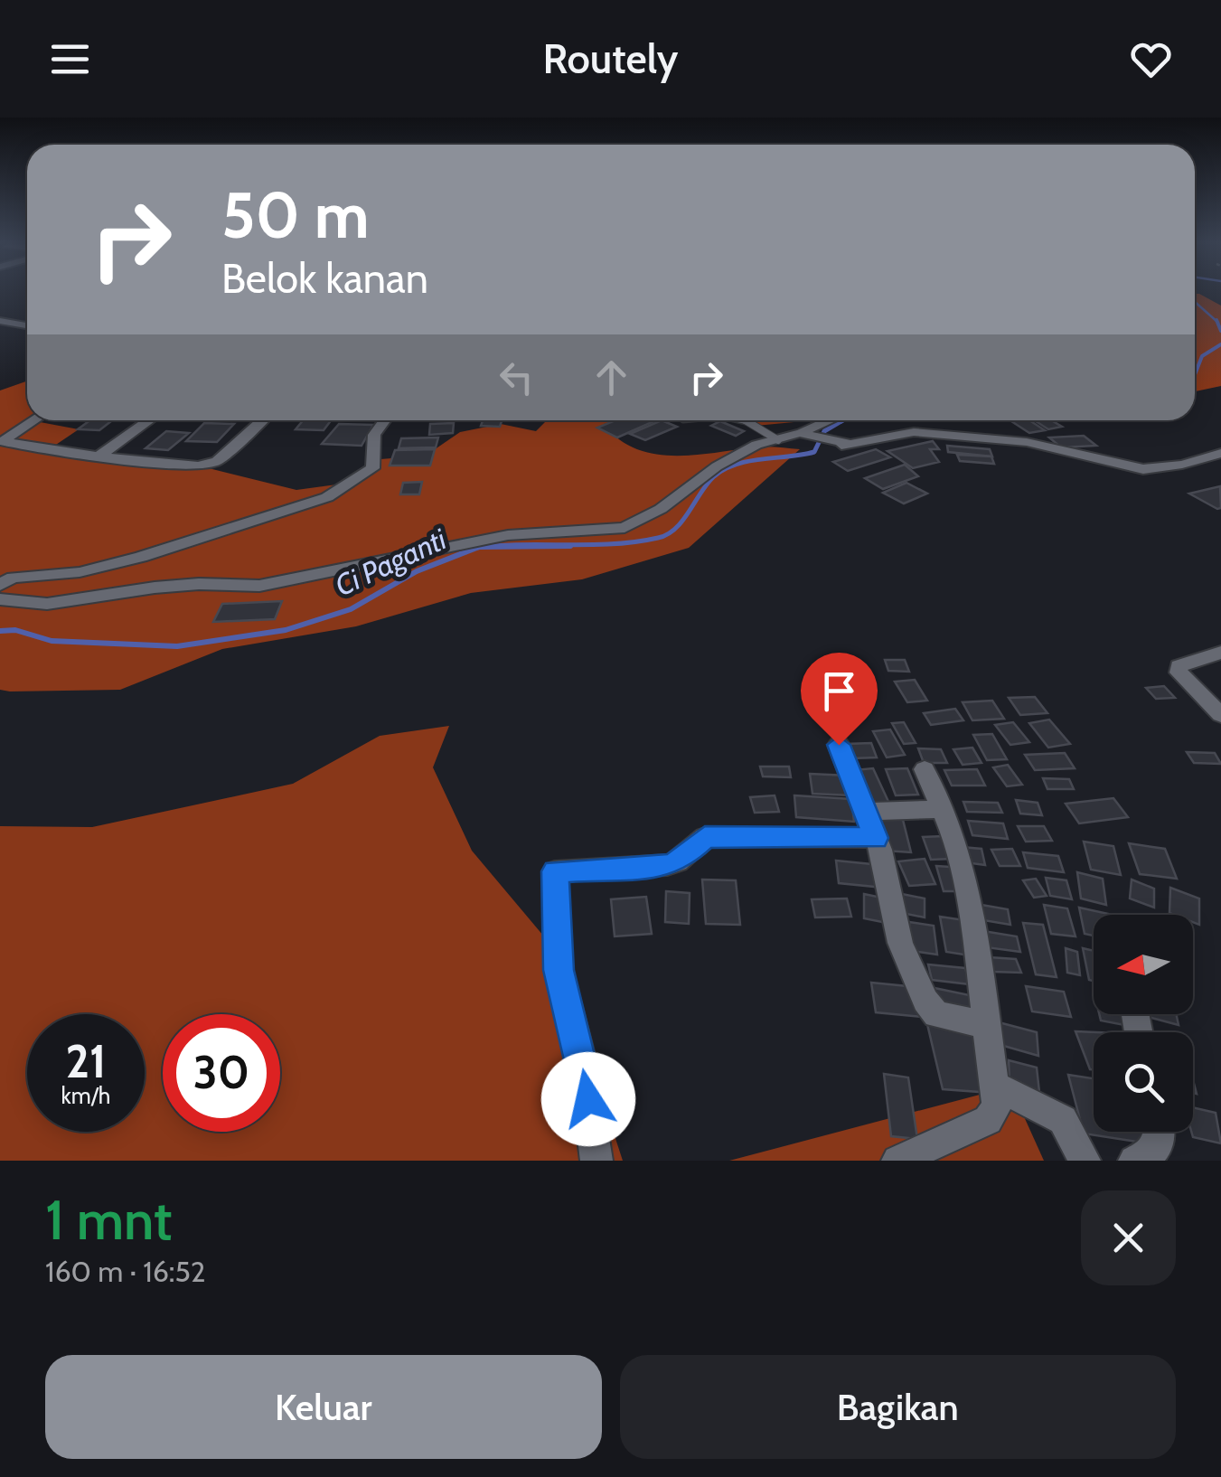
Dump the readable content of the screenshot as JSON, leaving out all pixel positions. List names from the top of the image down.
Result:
{
  "water": ["Ci Paganti"],
  "north": "left",
  "page": {
    "header": "Routely",
    "turn": ["50 m", "Belok kanan"],
    "speed": "21 km/h",
    "limit": "30",
    "heading": ["1 mnt", "160 m · 16:52"],
    "buttons": ["Keluar", "Bagikan"]
  }
}
